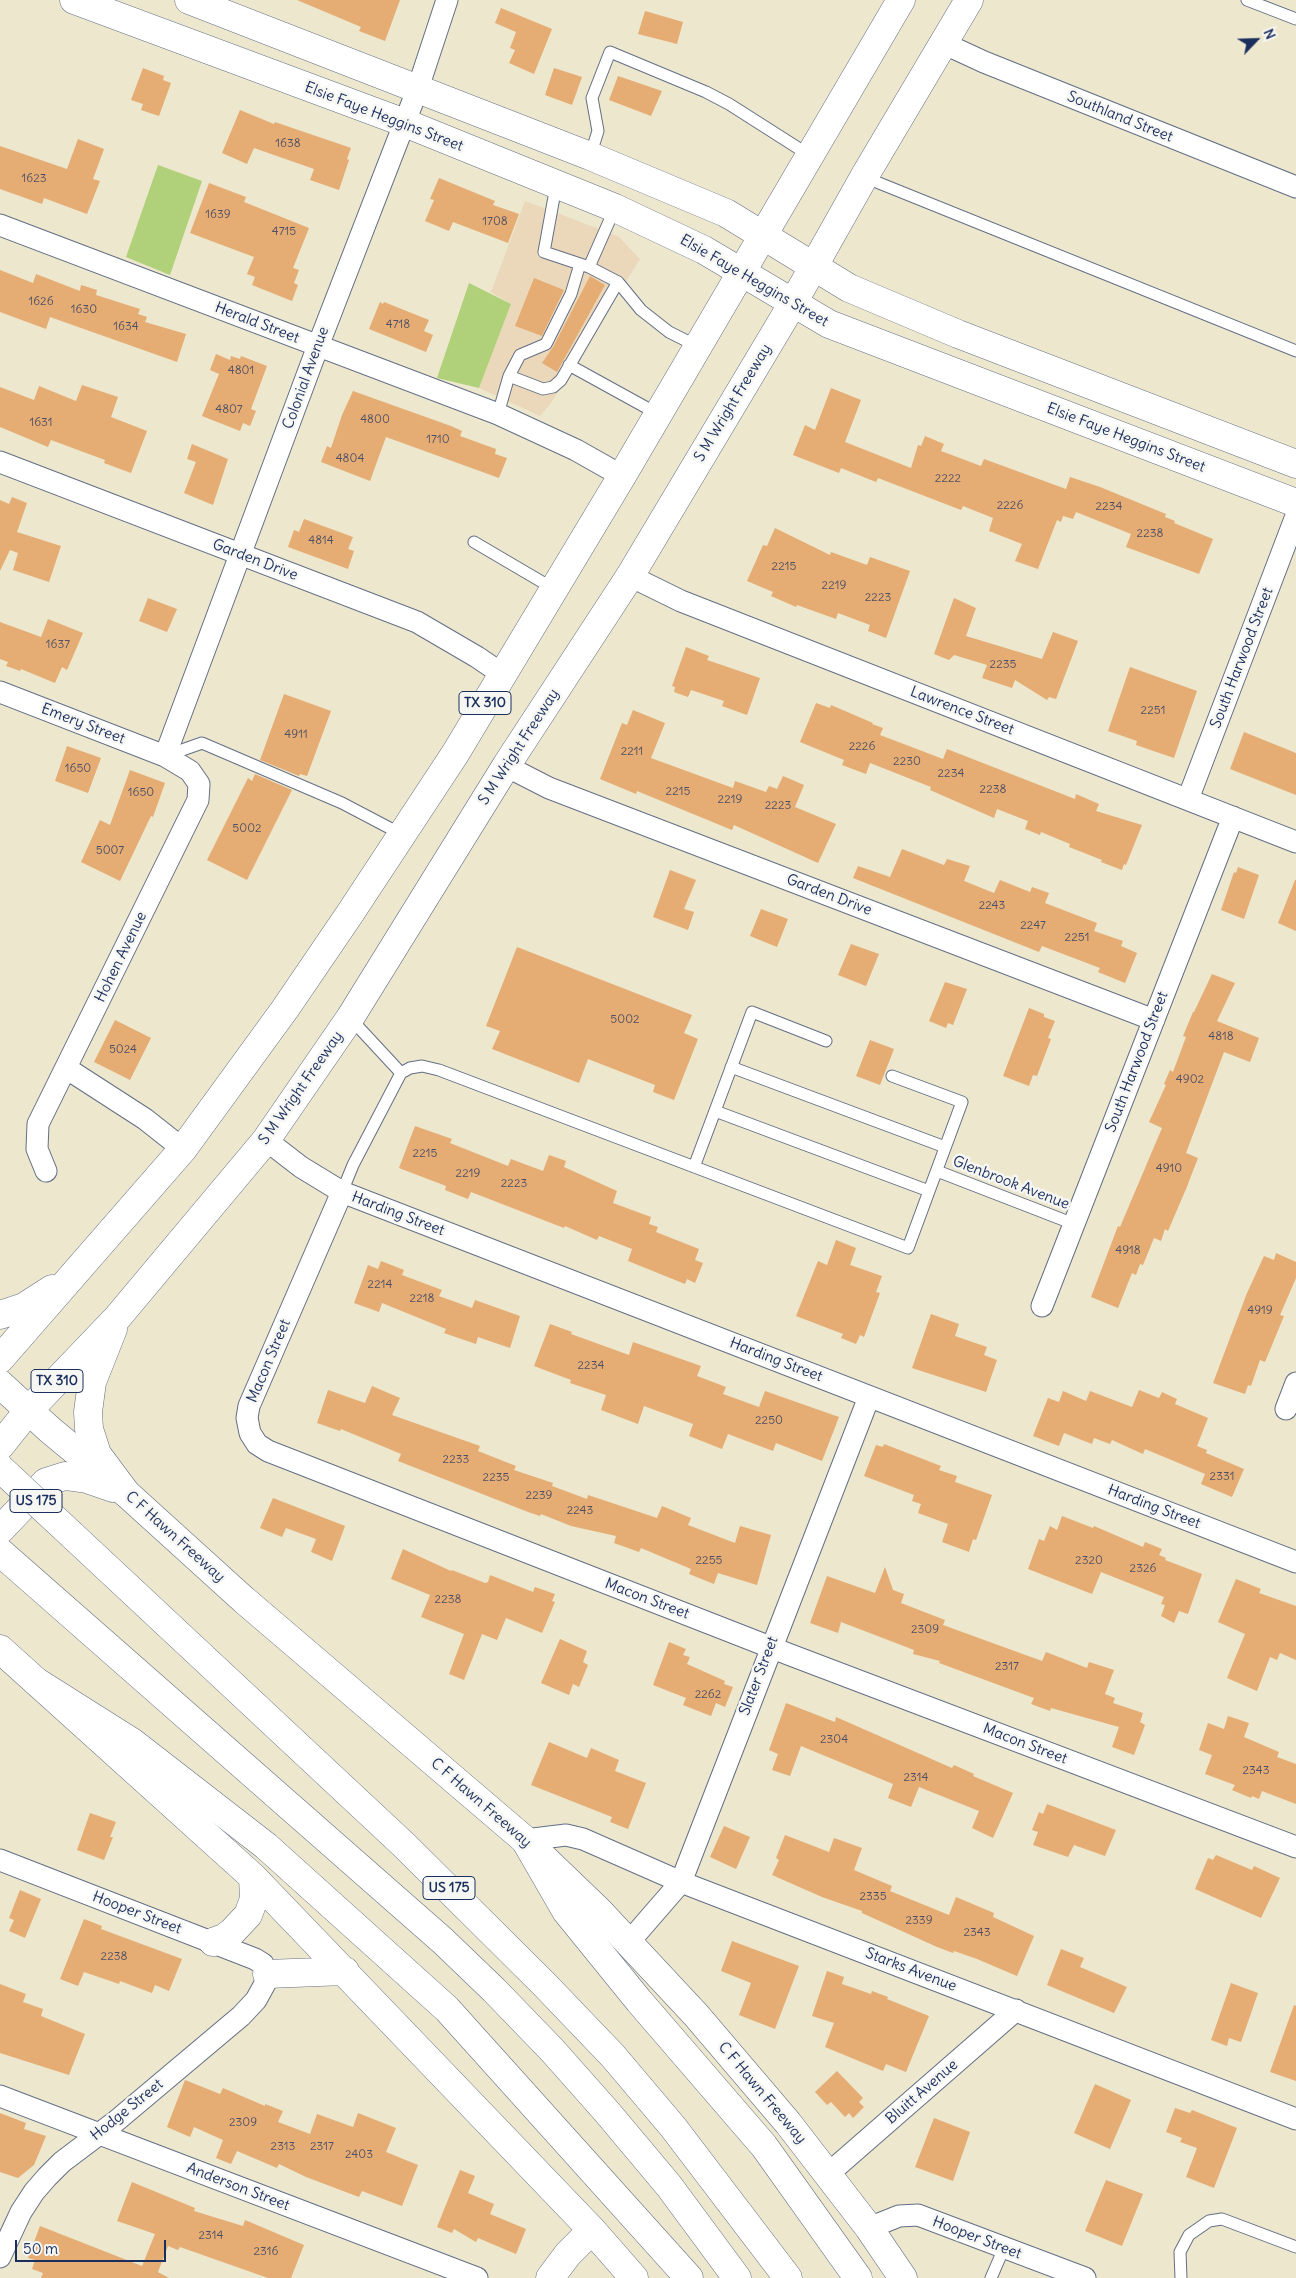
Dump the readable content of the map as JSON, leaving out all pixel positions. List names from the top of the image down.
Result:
{
  "streets": {
    "main road": [
      "Elsie Faye Heggins Street",
      "S M Wright Freeway",
      "TX 310",
      "US 175",
      "C F Hawn Freeway"
    ],
    "street": [
      "Southland Street",
      "Herald Street",
      "Colonial Avenue",
      "Garden Drive",
      "South Harwood Street",
      "Lawrence Street",
      "Emery Street",
      "Hohen Avenue",
      "Harding Street",
      "Macon Street",
      "Slater Street",
      "Hooper Street",
      "Starks Avenue",
      "Bluitt Avenue",
      "Hodge Street",
      "Anderson Street"
    ],
    "lane": ["Glenbrook Avenue"]
  },
  "crossings": [
    ["Elsie Faye Heggins Street", "Colonial Avenue"],
    ["Elsie Faye Heggins Street", "S M Wright Freeway"],
    ["Elsie Faye Heggins Street", "TX 310"],
    ["Southland Street", "S M Wright Freeway"],
    ["Herald Street", "Colonial Avenue"],
    ["Herald Street", "TX 310"],
    ["Colonial Avenue", "Garden Drive"],
    ["Colonial Avenue", "Emery Street"],
    ["Colonial Avenue", "Hohen Avenue"],
    ["S M Wright Freeway", "Garden Drive"],
    ["S M Wright Freeway", "Lawrence Street"],
    ["S M Wright Freeway", "Harding Street"],
    ["S M Wright Freeway", "C F Hawn Freeway"],
    ["Garden Drive", "South Harwood Street"],
    ["Garden Drive", "TX 310"],
    ["South Harwood Street", "Lawrence Street"],
    ["South Harwood Street", "Glenbrook Avenue"],
    ["Emery Street", "Hohen Avenue"],
    ["Harding Street", "Macon Street"],
    ["Harding Street", "Slater Street"],
    ["Macon Street", "Slater Street"],
    ["C F Hawn Freeway", "Slater Street"],
    ["C F Hawn Freeway", "Hooper Street"],
    ["C F Hawn Freeway", "Starks Avenue"],
    ["C F Hawn Freeway", "Bluitt Avenue"],
    ["Slater Street", "Starks Avenue"],
    ["Hooper Street", "Hodge Street"],
    ["Starks Avenue", "Bluitt Avenue"],
    ["Hodge Street", "Anderson Street"]
  ],
  "house_numbers": [
    "1638",
    "1623",
    "1639",
    "1708",
    "4715",
    "1626",
    "1630",
    "4718",
    "1634",
    "4801",
    "4807",
    "4800",
    "1631",
    "1710",
    "4804",
    "2222",
    "2226",
    "2234",
    "2238",
    "4814",
    "2215",
    "2219",
    "2223",
    "1637",
    "2235",
    "2251",
    "4911",
    "2226",
    "2211",
    "2230",
    "1650",
    "2234",
    "2238",
    "2215",
    "1650",
    "2219",
    "2223",
    "5002",
    "5007",
    "2243",
    "2247",
    "2251",
    "5002",
    "4818",
    "5024",
    "4902",
    "2215",
    "4910",
    "2219",
    "2223",
    "4918",
    "2214",
    "2218",
    "4919",
    "2234",
    "2250",
    "2233",
    "2331",
    "2235",
    "2239",
    "2243",
    "2255",
    "2320",
    "2326",
    "2238",
    "2309",
    "2317",
    "2262",
    "2304",
    "2343",
    "2314",
    "2335",
    "2339",
    "2343",
    "2238",
    "2309",
    "2313",
    "2317",
    "2403",
    "2314",
    "2316"
  ],
  "scale_bar": "50 m",
  "north": "top right"
}
